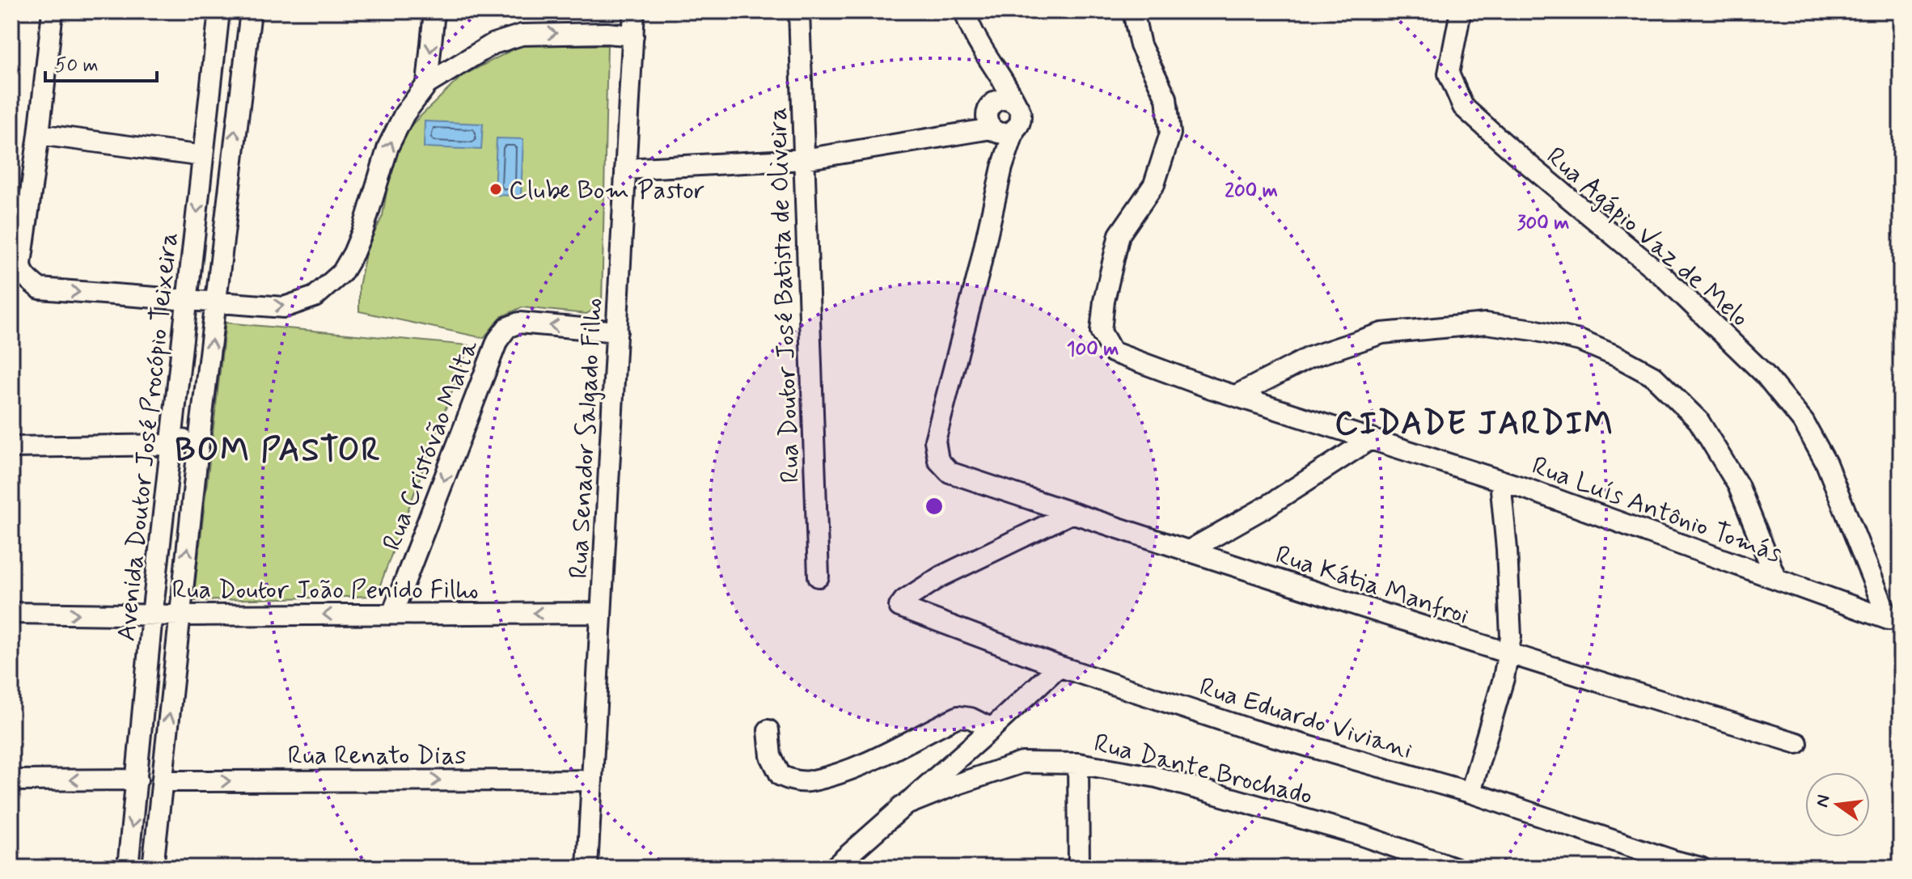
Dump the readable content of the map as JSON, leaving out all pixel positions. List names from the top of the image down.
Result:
{
  "streets": {
    "street": [
      "Rua Agápio Vaz de Melo",
      "Rua Doutor José Batista de Oliveira",
      "Avenida Doutor José Procópio Teixeira",
      "Rua Senador Salgado Filho",
      "Rua Cristóvão Malta",
      "Rua Luís Antônio Tomás",
      "Rua Kátia Manfroi",
      "Rua Doutor João Penido Filho",
      "Rua Eduardo Viviani",
      "Rua Renato Dias",
      "Rua Dante Brochado"
    ]
  },
  "crossings": [
    ["Rua Agápio Vaz de Melo", "Rua Luís Antônio Tomás"],
    ["Avenida Doutor José Procópio Teixeira", "Rua Doutor João Penido Filho"],
    ["Avenida Doutor José Procópio Teixeira", "Rua Renato Dias"],
    ["Rua Senador Salgado Filho", "Rua Cristóvão Malta"],
    ["Rua Senador Salgado Filho", "Rua Doutor João Penido Filho"],
    ["Rua Senador Salgado Filho", "Rua Renato Dias"],
    ["Rua Cristóvão Malta", "Rua Doutor João Penido Filho"],
    ["Rua Kátia Manfroi", "Rua Eduardo Viviani"]
  ],
  "one_way": ["Rua Cristóvão Malta", "Rua Renato Dias"],
  "districts": ["CIDADE JARDIM", "BOM PASTOR"],
  "places": ["Clube Bom Pastor"],
  "scale_bar": "50 m",
  "north": "left",
  "rings": ["200 m", "300 m", "100 m"]
}
